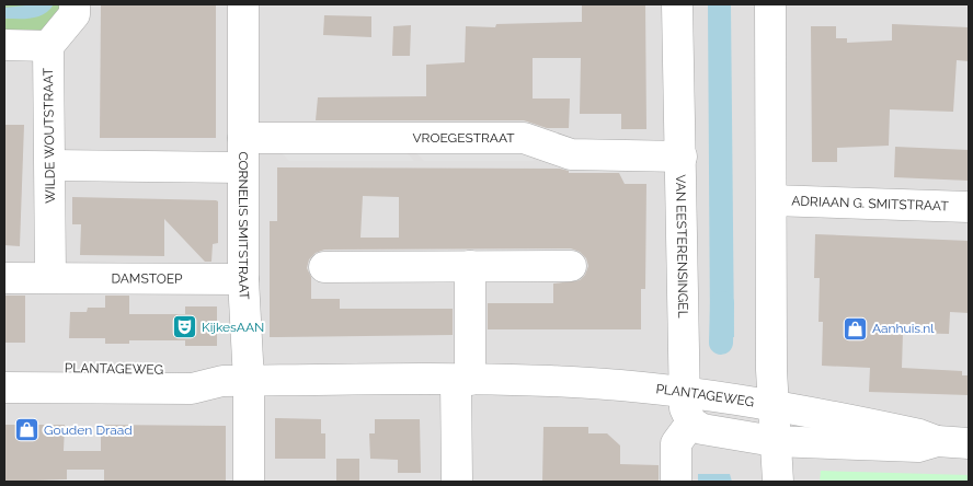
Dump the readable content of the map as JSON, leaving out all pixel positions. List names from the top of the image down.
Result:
{
  "streets": {
    "street": [
      "WILDE WOUTSTRAAT",
      "VROEGESTRAAT",
      "ADRIAAN G. SMITSTRAAT",
      "CORNELIS SMITSTRAAT",
      "VAN EESTERENSINGEL",
      "DAMSTOEP",
      "PLANTAGEWEG"
    ]
  },
  "crossings": [
    ["WILDE WOUTSTRAAT", "DAMSTOEP"],
    ["VROEGESTRAAT", "CORNELIS SMITSTRAAT"],
    ["VROEGESTRAAT", "VAN EESTERENSINGEL"],
    ["CORNELIS SMITSTRAAT", "DAMSTOEP"],
    ["CORNELIS SMITSTRAAT", "PLANTAGEWEG"],
    ["VAN EESTERENSINGEL", "PLANTAGEWEG"]
  ],
  "places": {
    "theatre": ["KijkesAAN"],
    "shop": ["Aanhuis.nl", "Gouden Draad"]
  }
}
